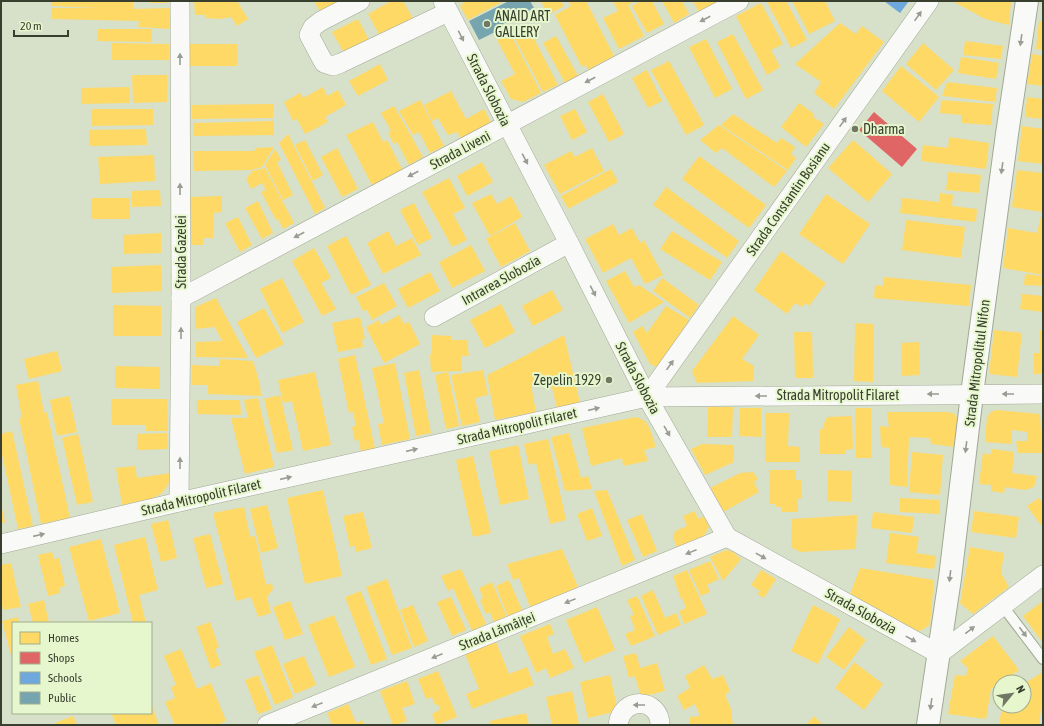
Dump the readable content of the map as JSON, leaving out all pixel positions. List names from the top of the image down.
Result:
{
  "streets": {
    "street": [
      "Strada Slobozia",
      "Strada Liveni",
      "Strada Constantin Bosianu",
      "Strada Gazelei",
      "Intrarea Slobozia",
      "Strada Mitropolitul Nifon",
      "Strada Mitropolit Filaret",
      "Strada Lămâiței"
    ]
  },
  "crossings": [
    ["Strada Slobozia", "Strada Liveni"],
    ["Strada Slobozia", "Strada Constantin Bosianu"],
    ["Strada Slobozia", "Intrarea Slobozia"],
    ["Strada Slobozia", "Strada Mitropolitul Nifon"],
    ["Strada Slobozia", "Strada Mitropolit Filaret"],
    ["Strada Slobozia", "Strada Lămâiței"],
    ["Strada Liveni", "Strada Gazelei"],
    ["Strada Constantin Bosianu", "Strada Mitropolit Filaret"],
    ["Strada Gazelei", "Strada Mitropolit Filaret"],
    ["Strada Mitropolitul Nifon", "Strada Mitropolit Filaret"]
  ],
  "one_way": [
    "Strada Slobozia",
    "Strada Liveni",
    "Strada Constantin Bosianu",
    "Strada Gazelei",
    "Strada Mitropolitul Nifon",
    "Strada Lămâiței"
  ],
  "places": ["ANAID ART GALLERY", "Dharma", "Zepelin 1929"],
  "legend": [
    "Homes",
    "Shops",
    "Schools",
    "Public"
  ],
  "scale_bar": "20 m",
  "north": "top right"
}
